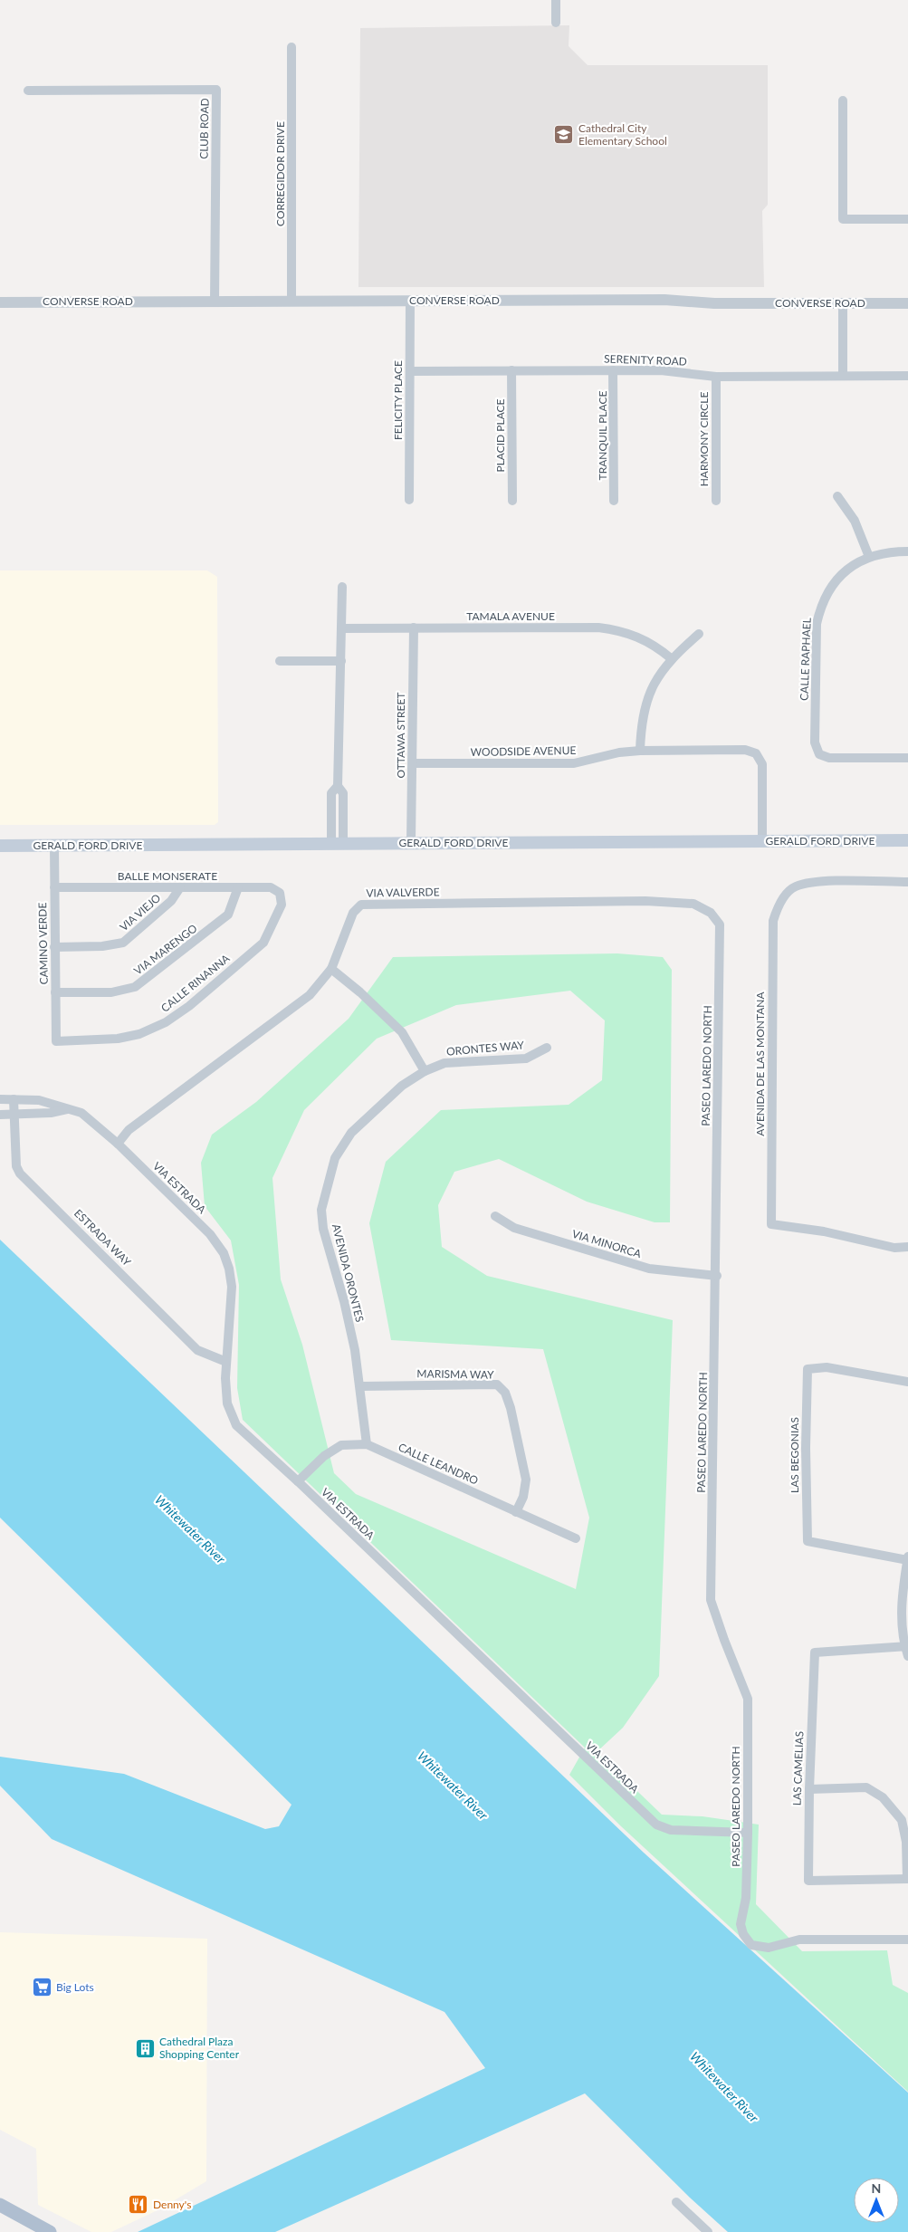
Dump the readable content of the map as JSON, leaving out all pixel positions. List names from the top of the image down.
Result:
{
  "streets": {
    "main road": ["GERALD FORD DRIVE"],
    "street": [
      "CLUB ROAD",
      "CORREGIDOR DRIVE",
      "CONVERSE ROAD",
      "SERENITY ROAD",
      "FELICITY PLACE",
      "PLACID PLACE",
      "TRANQUIL PLACE",
      "HARMONY CIRCLE",
      "TAMALA AVENUE",
      "CALLE RAPHAEL",
      "OTTAWA STREET",
      "WOODSIDE AVENUE",
      "BALLE MONSERATE",
      "VIA VALVERDE",
      "VIA VIEJO",
      "CAMINO VERDE",
      "VIA MARENGO",
      "CALLE RINANNA",
      "ORONTES WAY",
      "AVENIDA DE LAS MONTANA",
      "PASEO LAREDO NORTH",
      "VIA ESTRADA",
      "ESTRADA WAY",
      "VIA MINORCA",
      "AVENIDA ORONTES",
      "MARISMA WAY",
      "LAS BEGONIAS",
      "CALLE LEANDRO",
      "LAS CAMELIAS"
    ]
  },
  "crossings": [
    ["CLUB ROAD", "CONVERSE ROAD"],
    ["CORREGIDOR DRIVE", "CONVERSE ROAD"],
    ["CONVERSE ROAD", "FELICITY PLACE"],
    ["SERENITY ROAD", "FELICITY PLACE"],
    ["SERENITY ROAD", "PLACID PLACE"],
    ["SERENITY ROAD", "TRANQUIL PLACE"],
    ["SERENITY ROAD", "HARMONY CIRCLE"],
    ["TAMALA AVENUE", "OTTAWA STREET"],
    ["OTTAWA STREET", "WOODSIDE AVENUE"],
    ["OTTAWA STREET", "GERALD FORD DRIVE"],
    ["WOODSIDE AVENUE", "GERALD FORD DRIVE"],
    ["GERALD FORD DRIVE", "CAMINO VERDE"],
    ["BALLE MONSERATE", "VIA VIEJO"],
    ["BALLE MONSERATE", "CAMINO VERDE"],
    ["BALLE MONSERATE", "VIA MARENGO"],
    ["BALLE MONSERATE", "CALLE RINANNA"],
    ["VIA VALVERDE", "PASEO LAREDO NORTH"],
    ["VIA VALVERDE", "VIA ESTRADA"],
    ["VIA VIEJO", "CAMINO VERDE"],
    ["CAMINO VERDE", "VIA MARENGO"],
    ["CAMINO VERDE", "CALLE RINANNA"],
    ["ORONTES WAY", "AVENIDA ORONTES"],
    ["PASEO LAREDO NORTH", "VIA ESTRADA"],
    ["PASEO LAREDO NORTH", "VIA MINORCA"],
    ["VIA ESTRADA", "ESTRADA WAY"],
    ["VIA ESTRADA", "CALLE LEANDRO"],
    ["AVENIDA ORONTES", "MARISMA WAY"],
    ["AVENIDA ORONTES", "CALLE LEANDRO"],
    ["MARISMA WAY", "CALLE LEANDRO"]
  ],
  "water": ["Whitewater River"],
  "places": {
    "school or university": ["Cathedral City Elementary School"],
    "supermarket": ["Big Lots"],
    "building": ["Cathedral Plaza Shopping Center"],
    "restaurant": ["Denny's"]
  },
  "north": "top"
}
